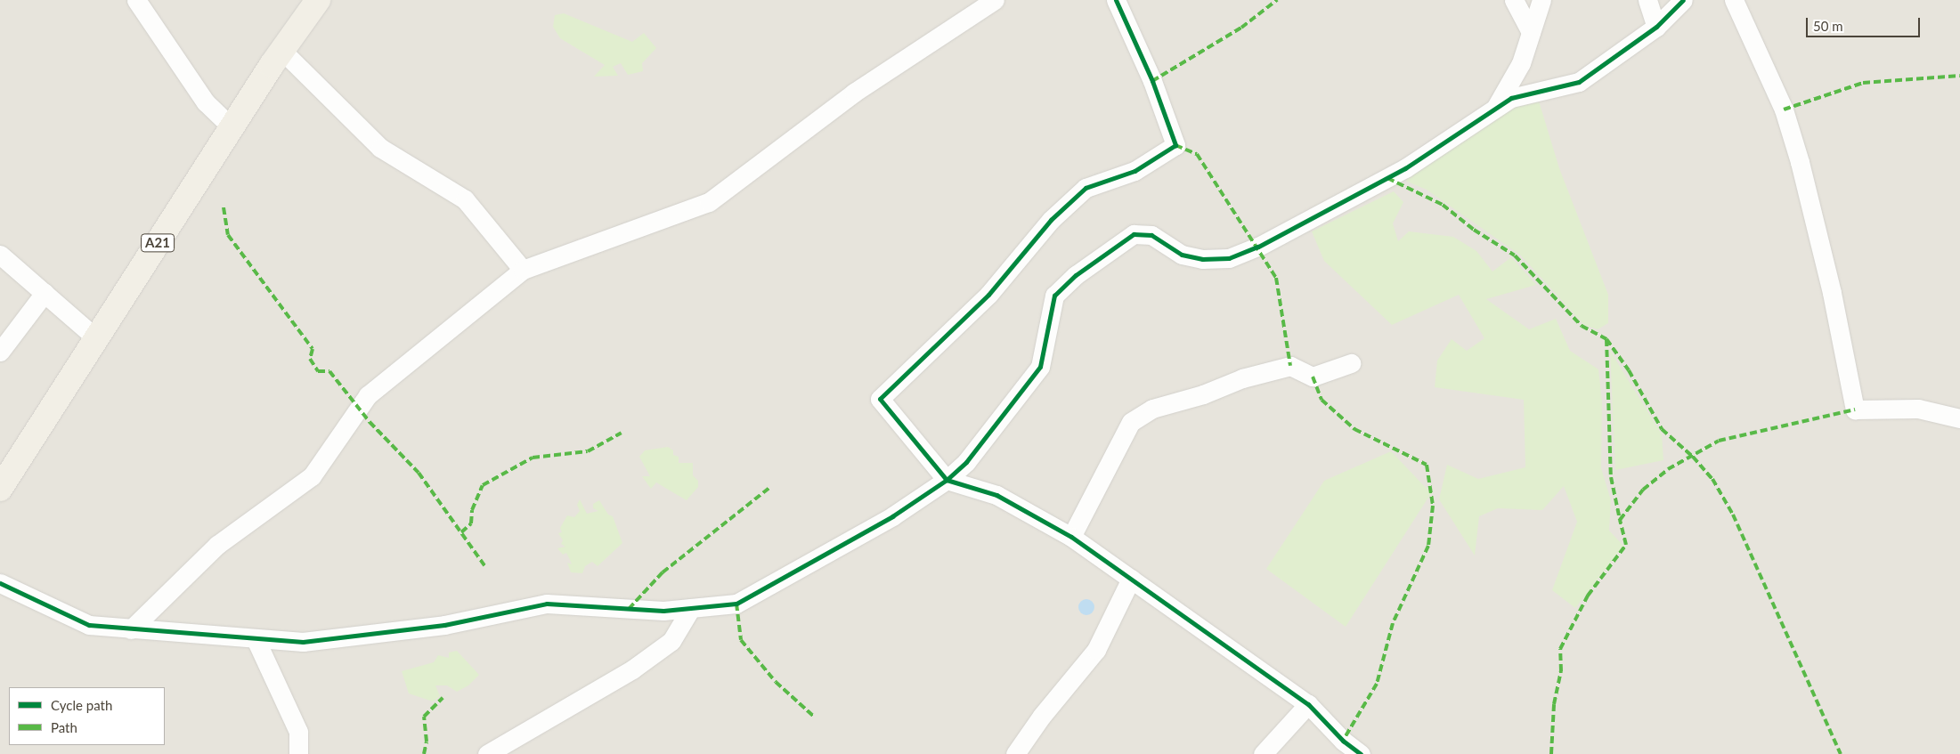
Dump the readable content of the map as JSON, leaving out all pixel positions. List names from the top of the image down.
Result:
{
  "streets": {
    "main road": ["A21"]
  },
  "legend": ["Cycle path", "Path"],
  "scale_bar": "50 m"
}
